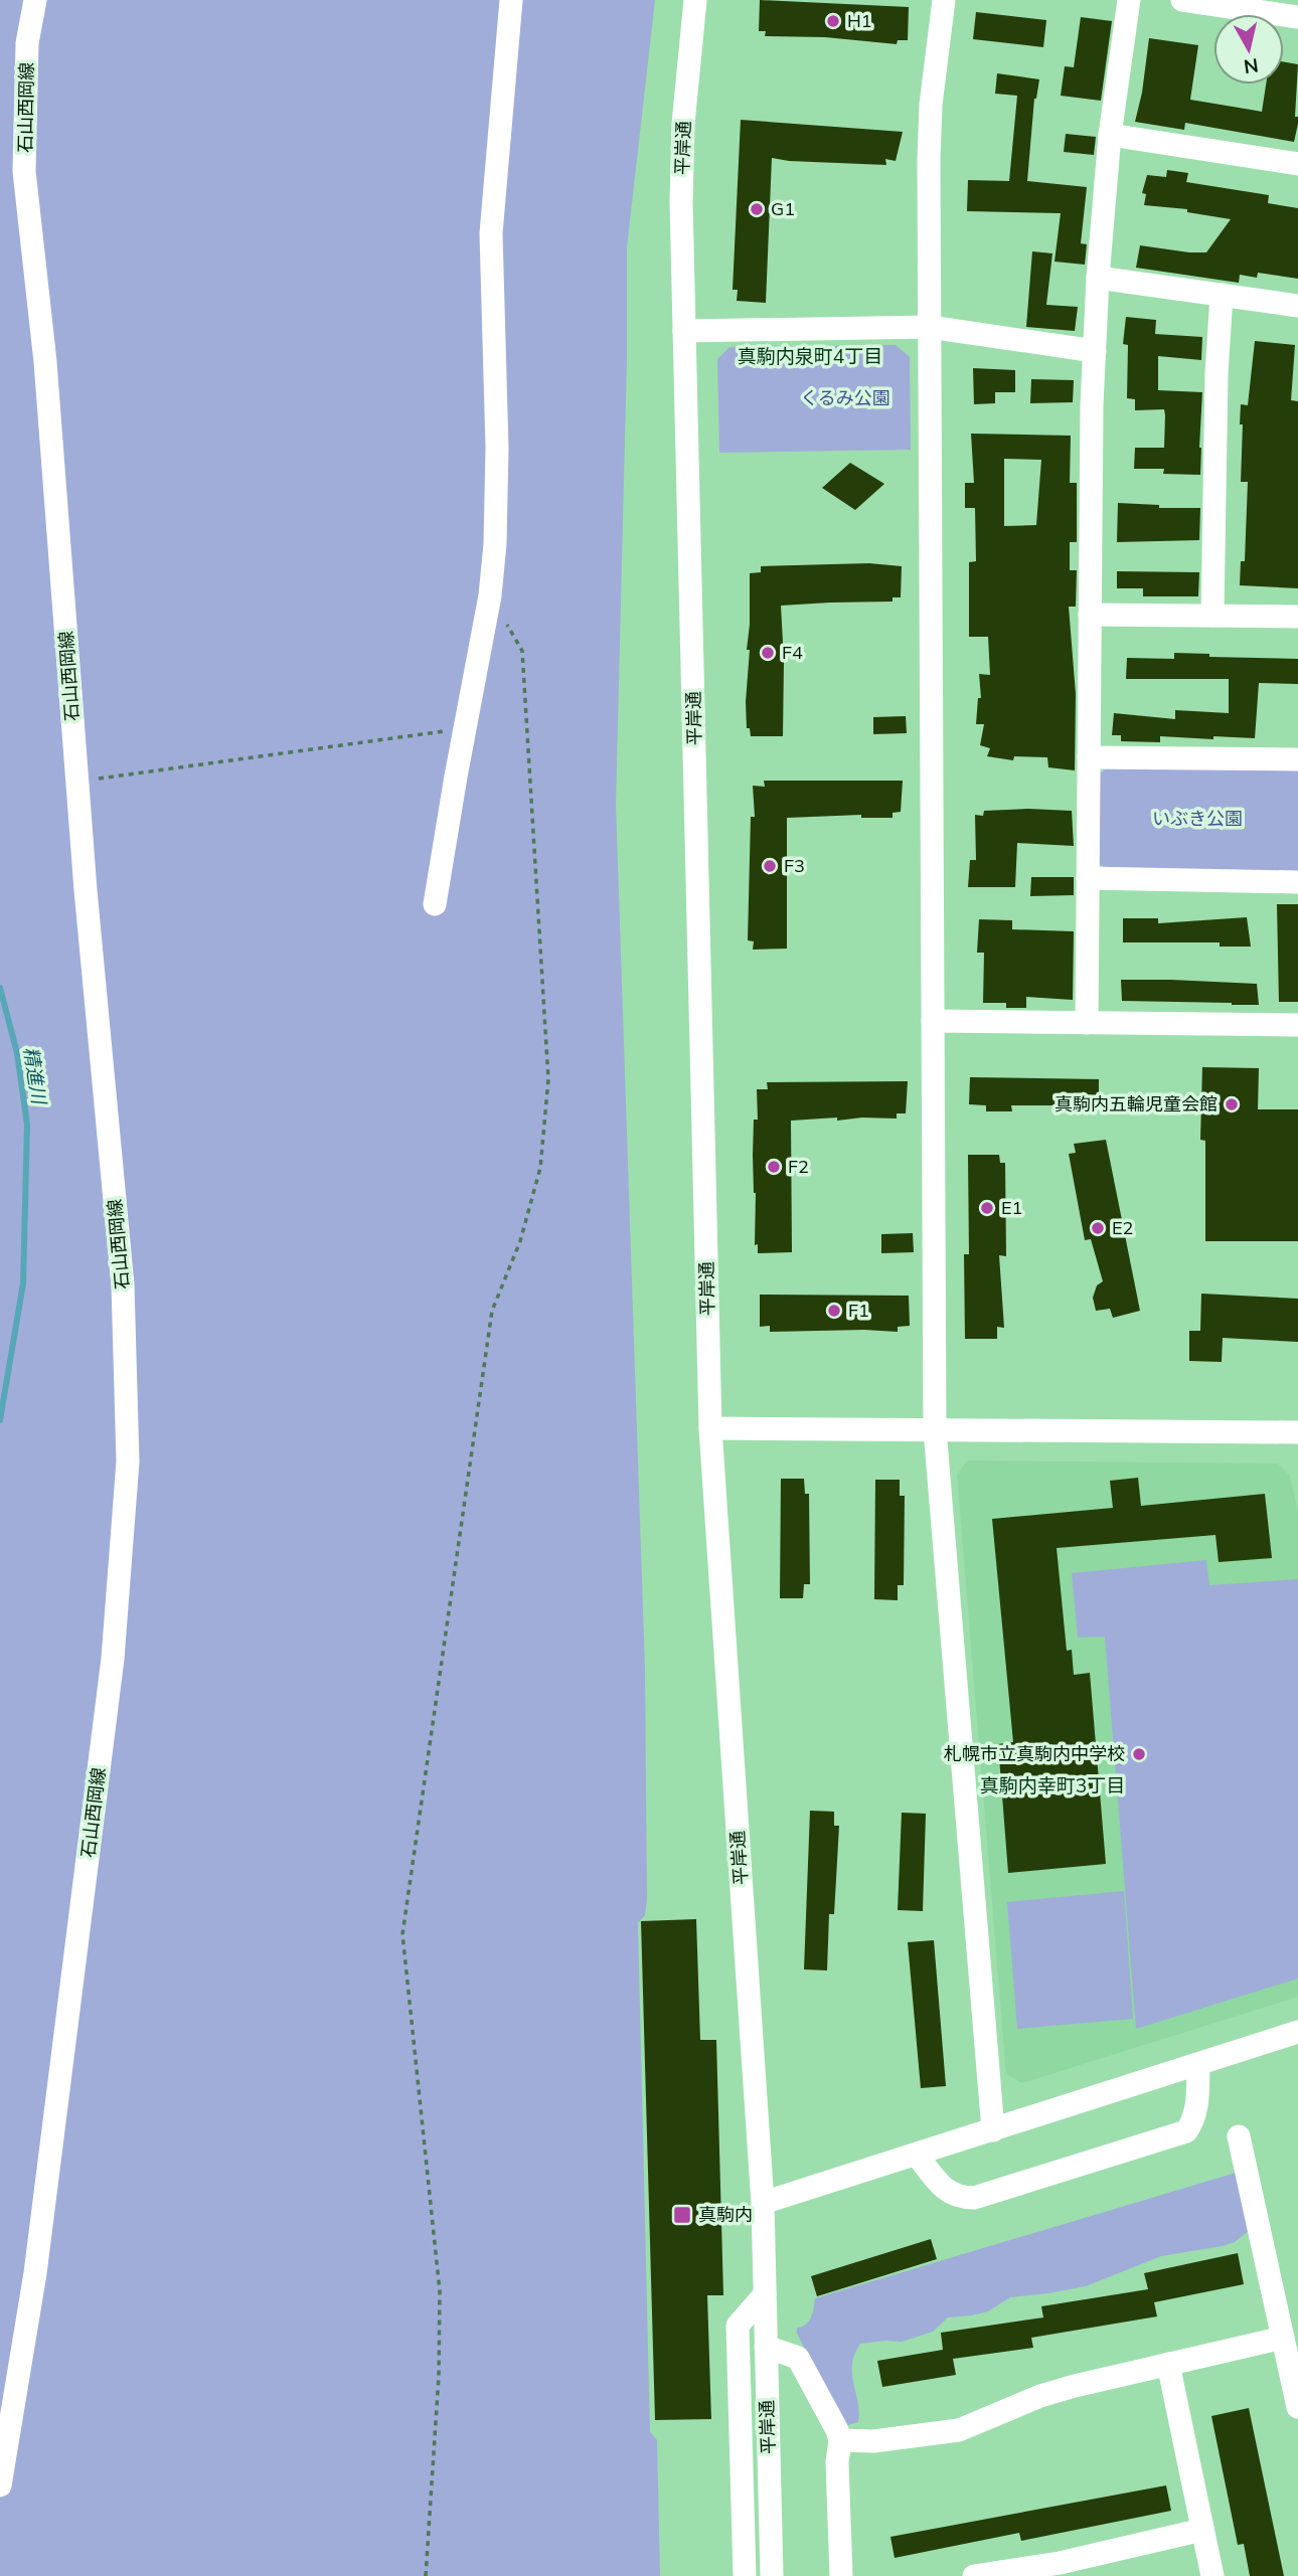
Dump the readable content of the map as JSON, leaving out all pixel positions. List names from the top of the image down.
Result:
{
  "streets": {
    "street": ["石山西岡線", "平岸通"]
  },
  "districts": ["真駒内泉町4丁目", "真駒内幸町3丁目"],
  "water": ["精進川"],
  "parks": ["くるみ公園", "いぶき公園"],
  "places": {
    "other": [
      "H1",
      "G1",
      "F4",
      "F3",
      "真駒内五輪児童会館",
      "F2",
      "E1",
      "E2",
      "F1",
      "札幌市立真駒内中学校"
    ],
    "transit": ["真駒内"]
  },
  "north": "bottom"
}
